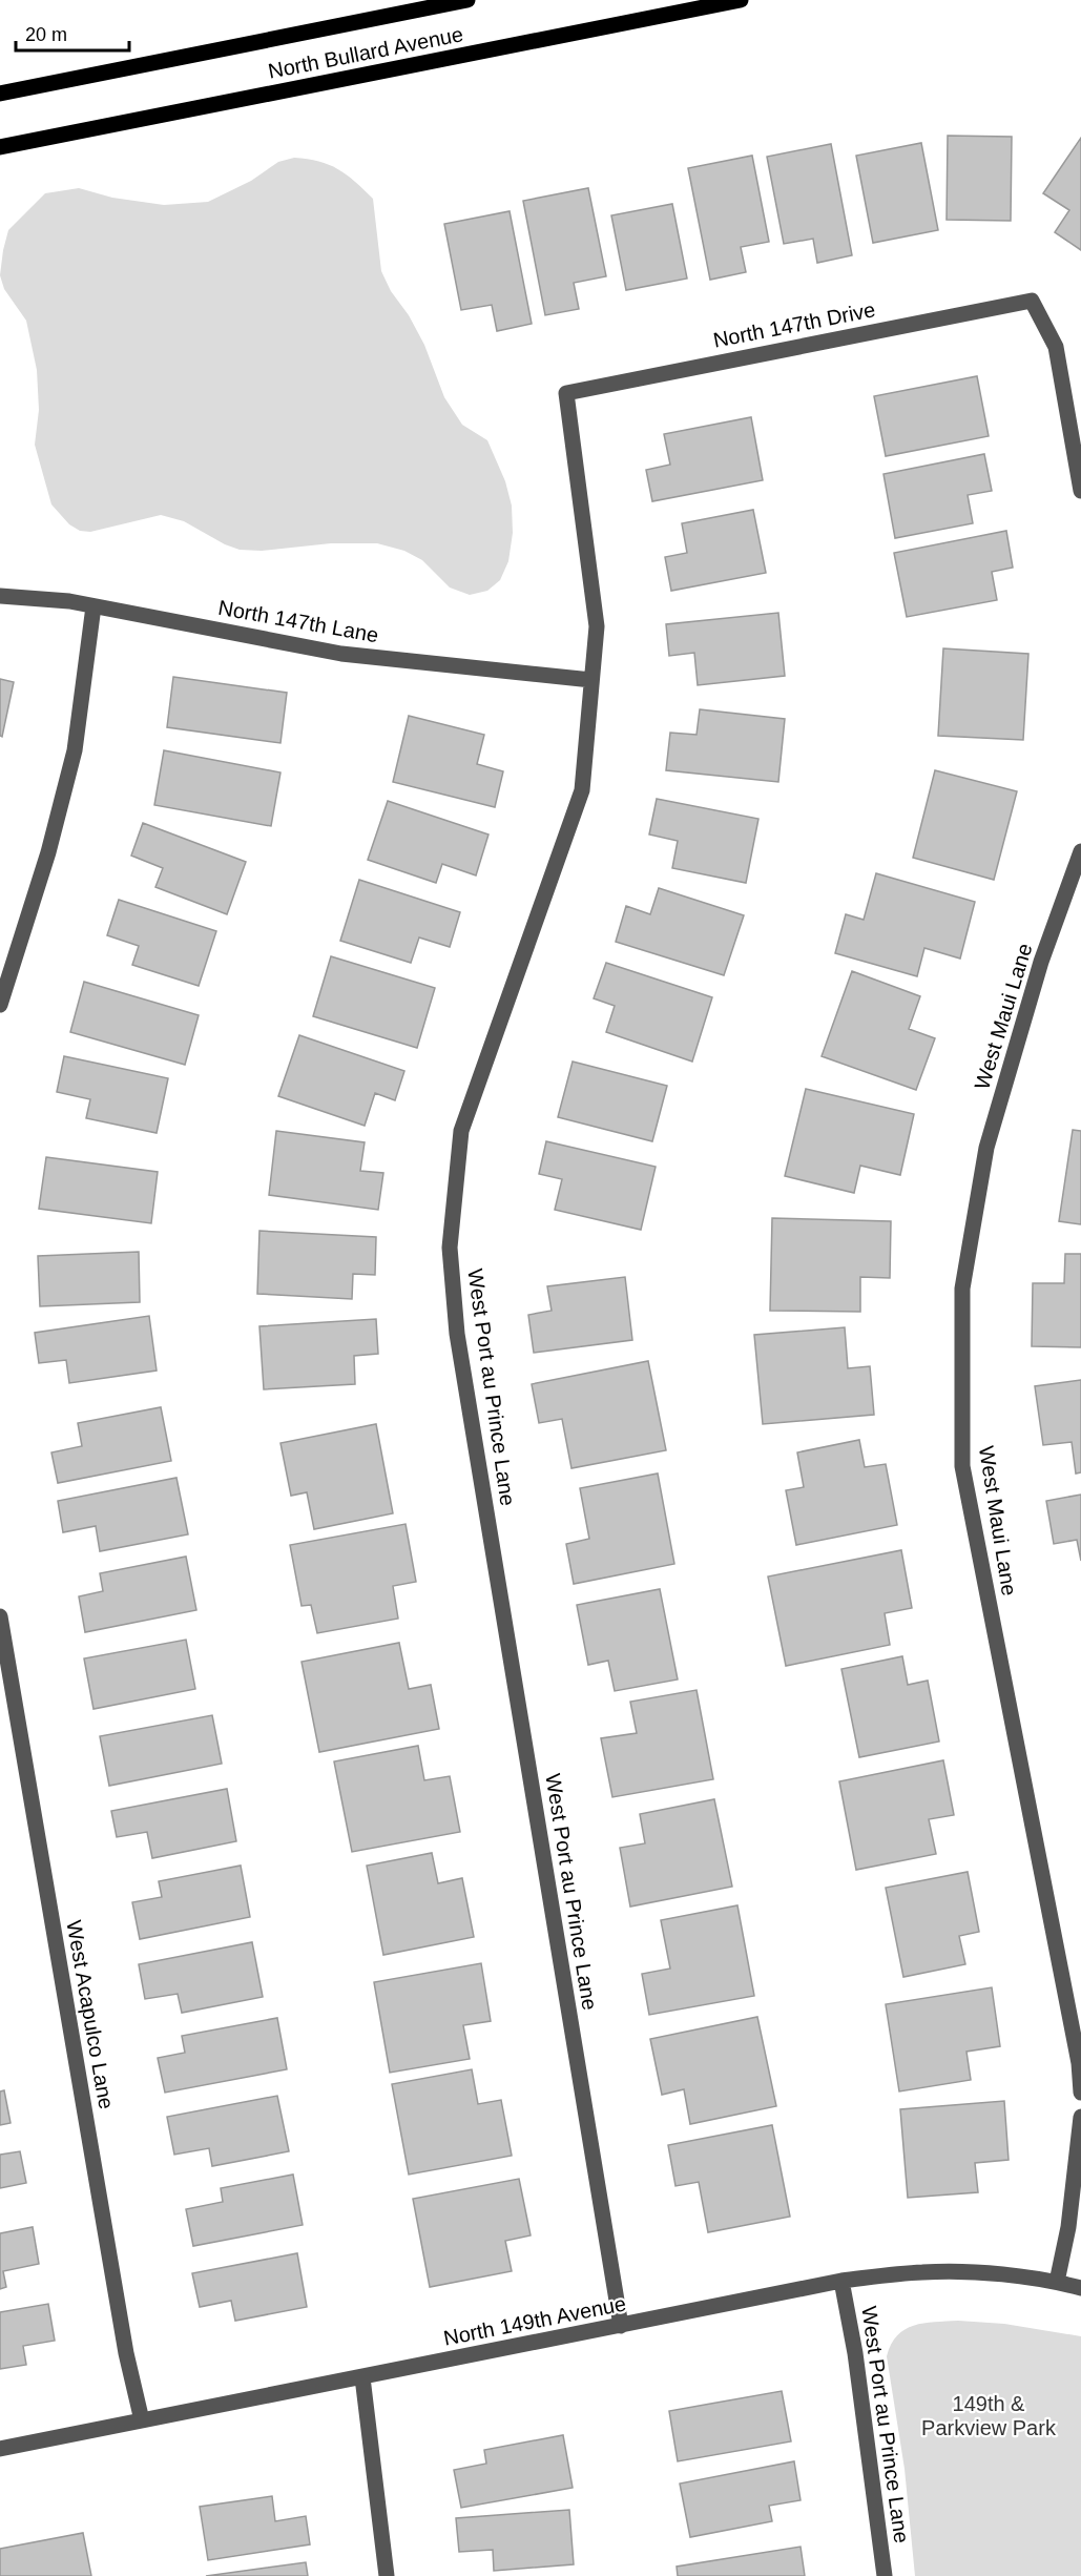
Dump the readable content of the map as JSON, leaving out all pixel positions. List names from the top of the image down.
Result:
{
  "streets": {
    "main road": ["North Bullard Avenue"],
    "street": [
      "North 147th Drive",
      "North 147th Lane",
      "West Maui Lane",
      "West Port au Prince Lane",
      "West Acapulco Lane",
      "North 149th Avenue"
    ]
  },
  "crossings": [
    ["North 147th Drive", "West Port au Prince Lane"],
    ["North 147th Lane", "West Port au Prince Lane"],
    ["West Port au Prince Lane", "North 149th Avenue"],
    ["West Acapulco Lane", "North 149th Avenue"]
  ],
  "parks": ["149th & Parkview Park"],
  "scale_bar": "20 m"
}
